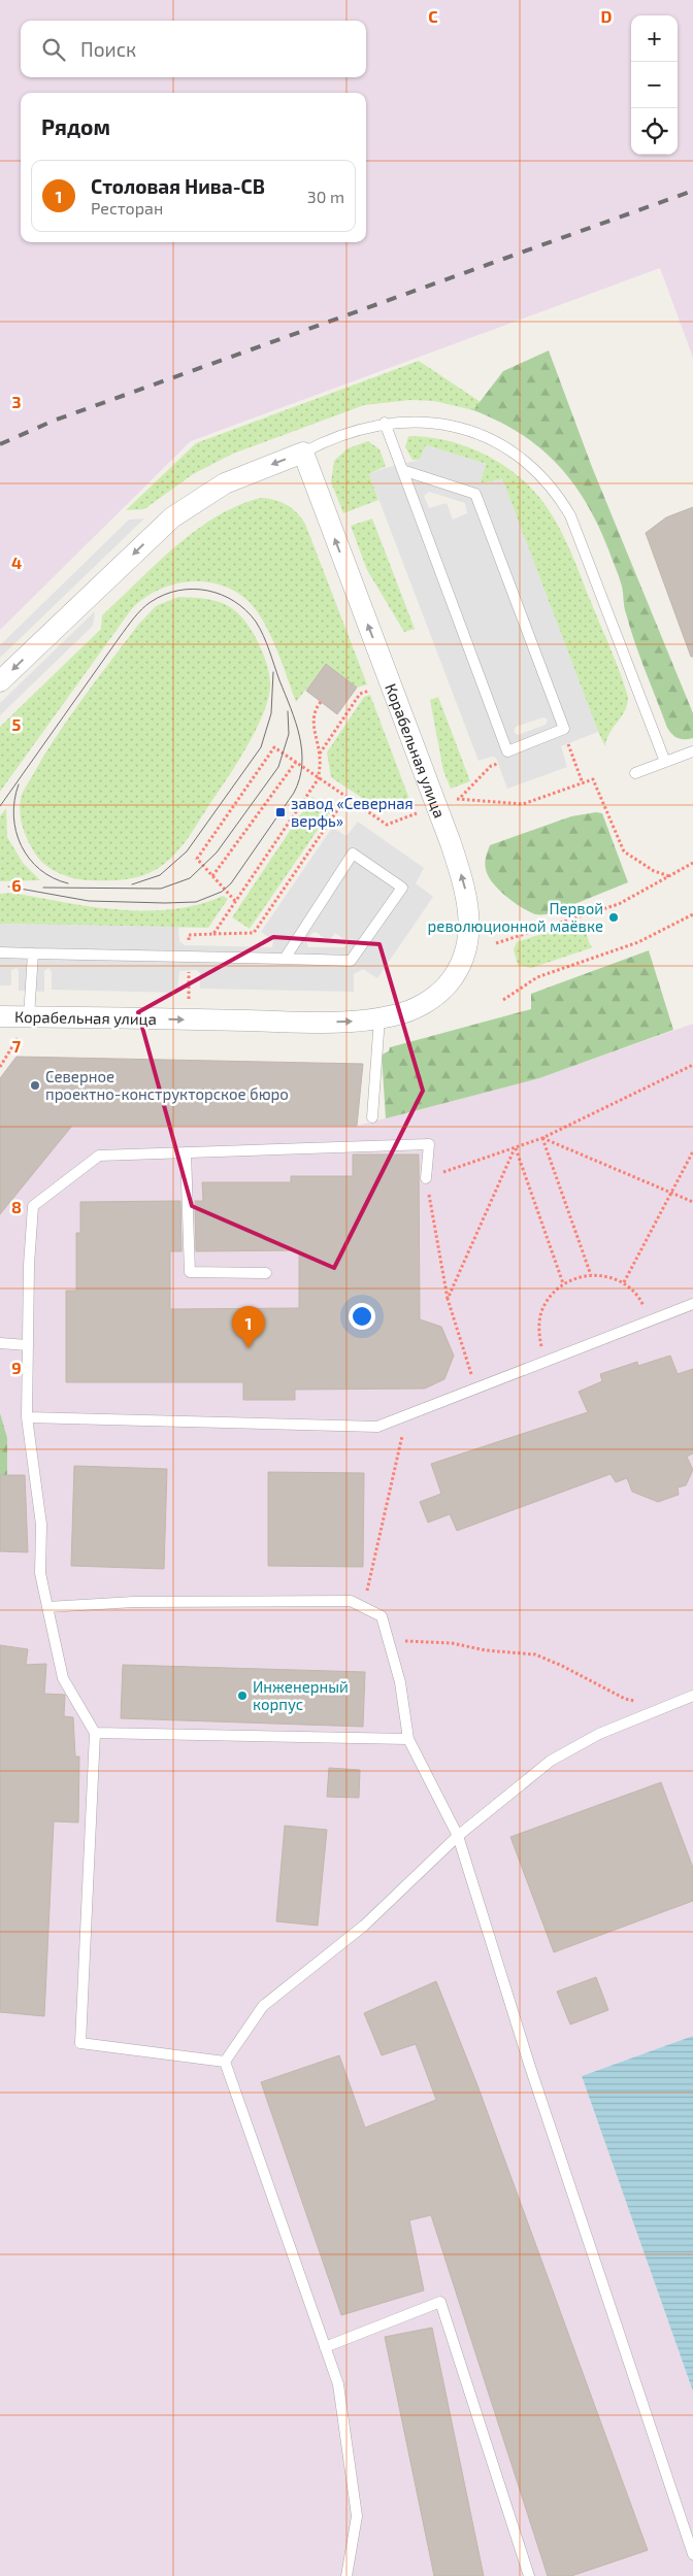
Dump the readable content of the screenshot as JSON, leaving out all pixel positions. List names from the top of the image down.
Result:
{
  "streets": {
    "street": ["Корабельная улица"]
  },
  "places": {
    "transit": ["завод «Северная верфь»"],
    "other": ["Первой революционной маёвке", "Северное проектно-конструкторское бюро", "Инженерный корпус"]
  },
  "page": {
    "map_buttons": ["+", "−"],
    "search": "Поиск",
    "heading": "Рядом",
    "list": [
      {
        "mark": "1",
        "name": "Столовая Нива-СВ",
        "note": "Ресторан",
        "value": "30 m"
      }
    ],
    "pins": "1"
  },
  "grid": {
    "columns": ["C", "D"],
    "rows": [
      "3",
      "4",
      "5",
      "6",
      "7",
      "8",
      "9"
    ]
  }
}
